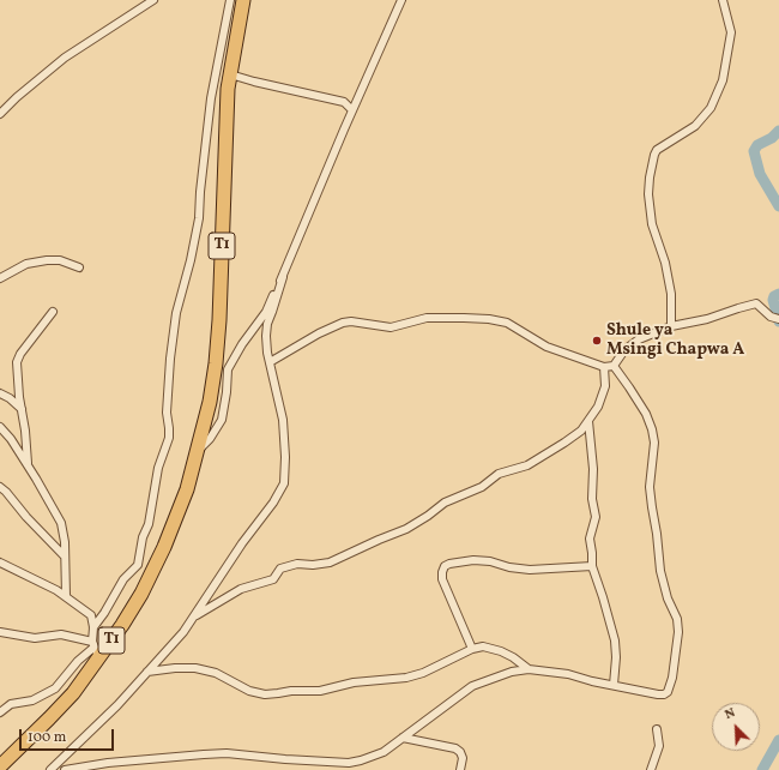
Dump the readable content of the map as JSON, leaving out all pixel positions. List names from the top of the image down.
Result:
{
  "streets": {
    "highway": ["T1"]
  },
  "places": ["Shule ya Msingi Chapwa A"],
  "scale_bar": "100 m",
  "north": "top left"
}
